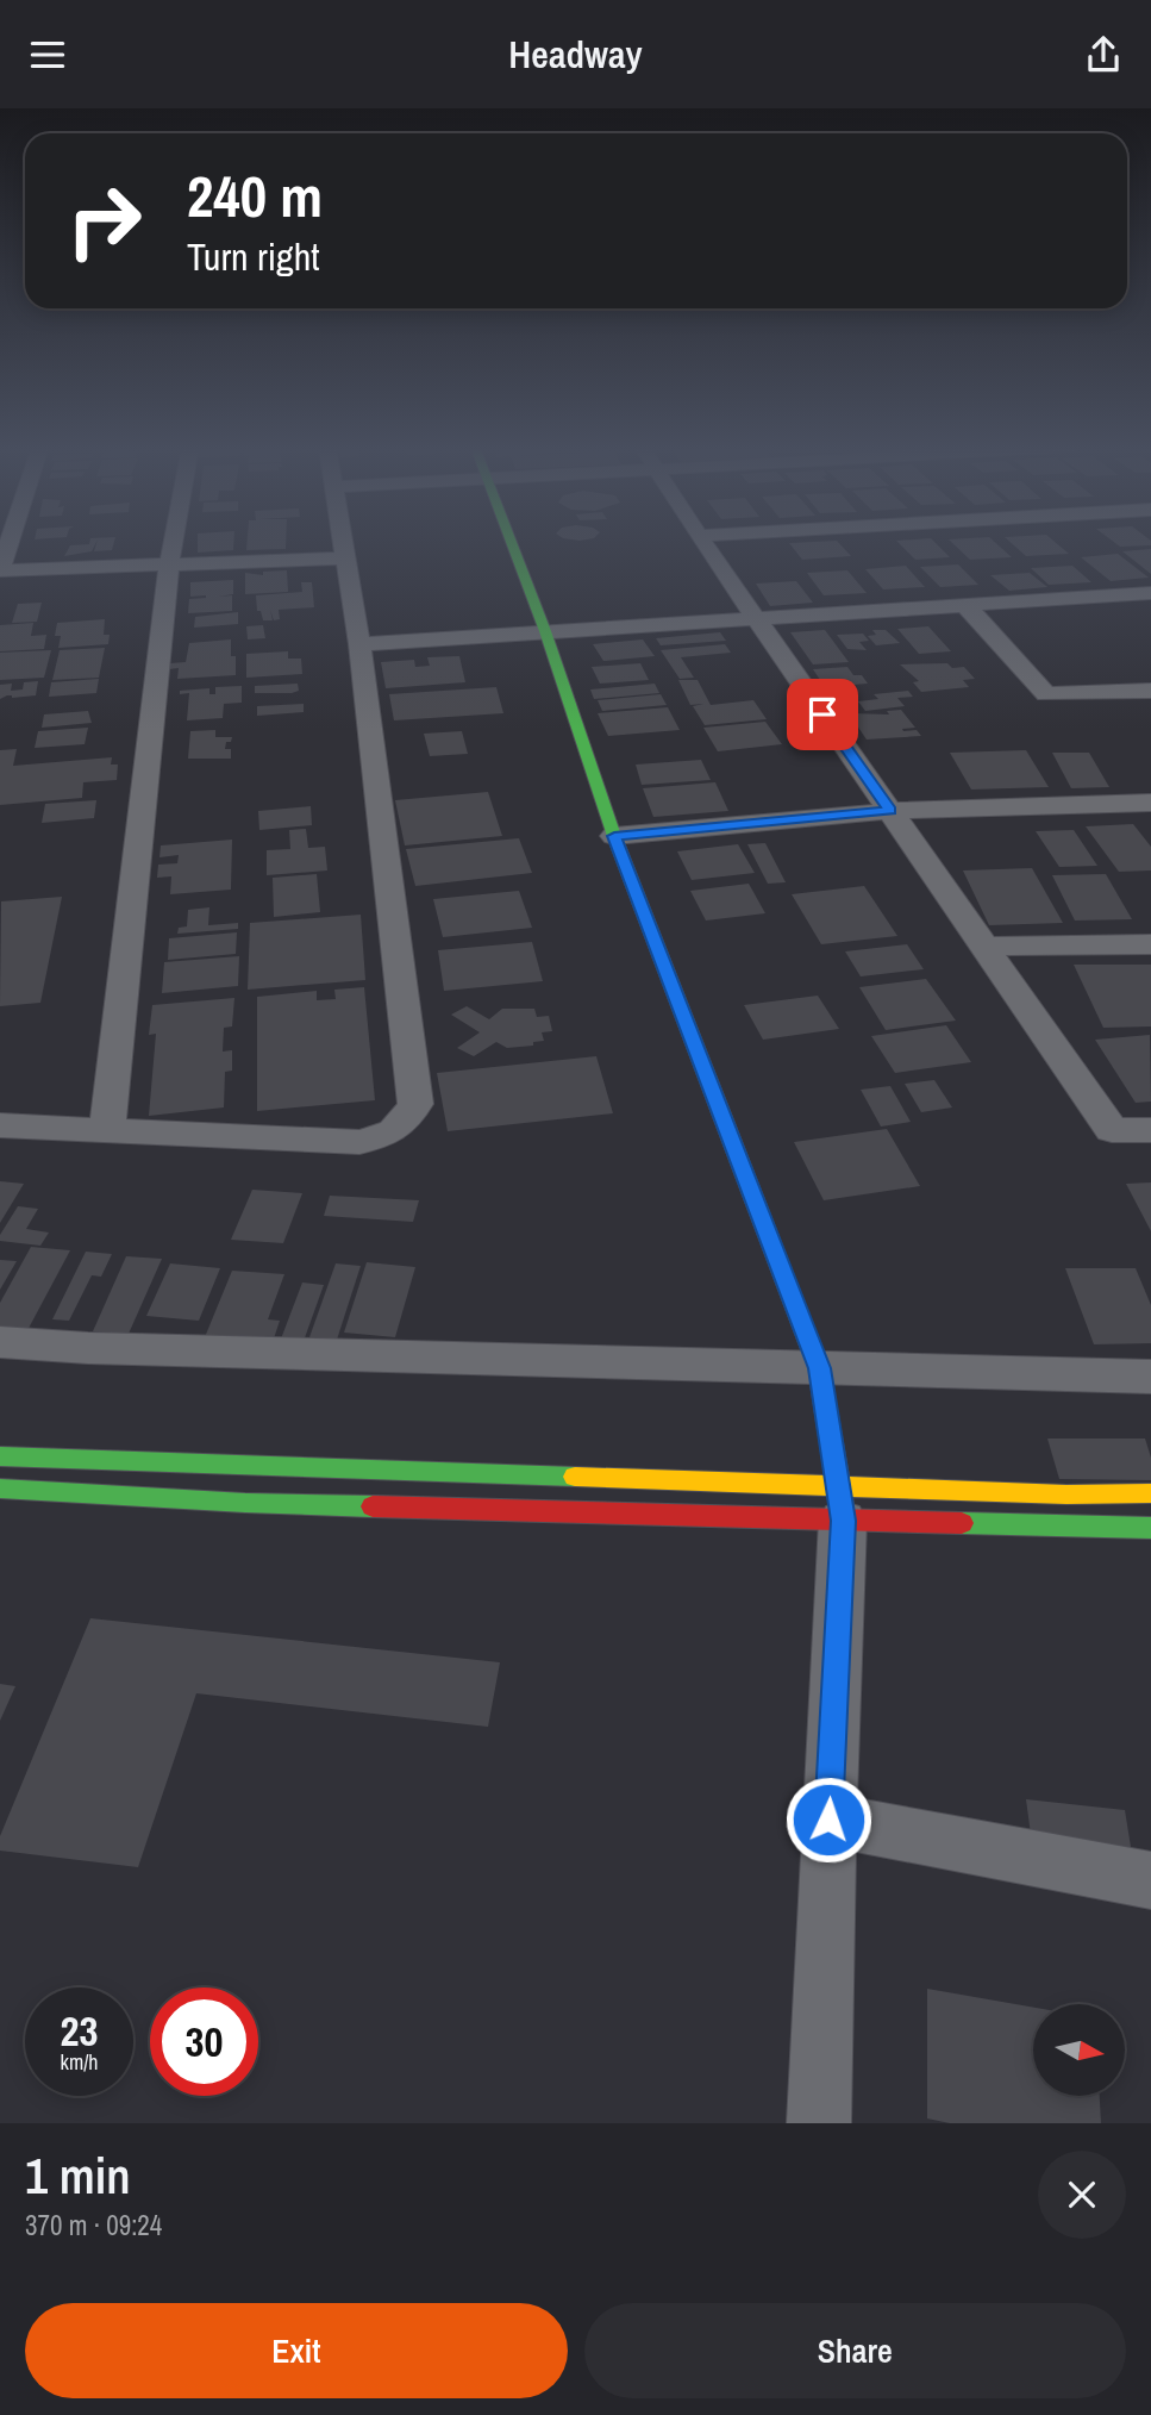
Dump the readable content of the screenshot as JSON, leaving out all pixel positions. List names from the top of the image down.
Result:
{
  "north": "right",
  "page": {
    "header": "Headway",
    "turn": ["240 m", "Turn right"],
    "speed": "23 km/h",
    "limit": "30",
    "heading": ["1 min", "370 m · 09:24"],
    "buttons": ["Exit", "Share"]
  }
}
